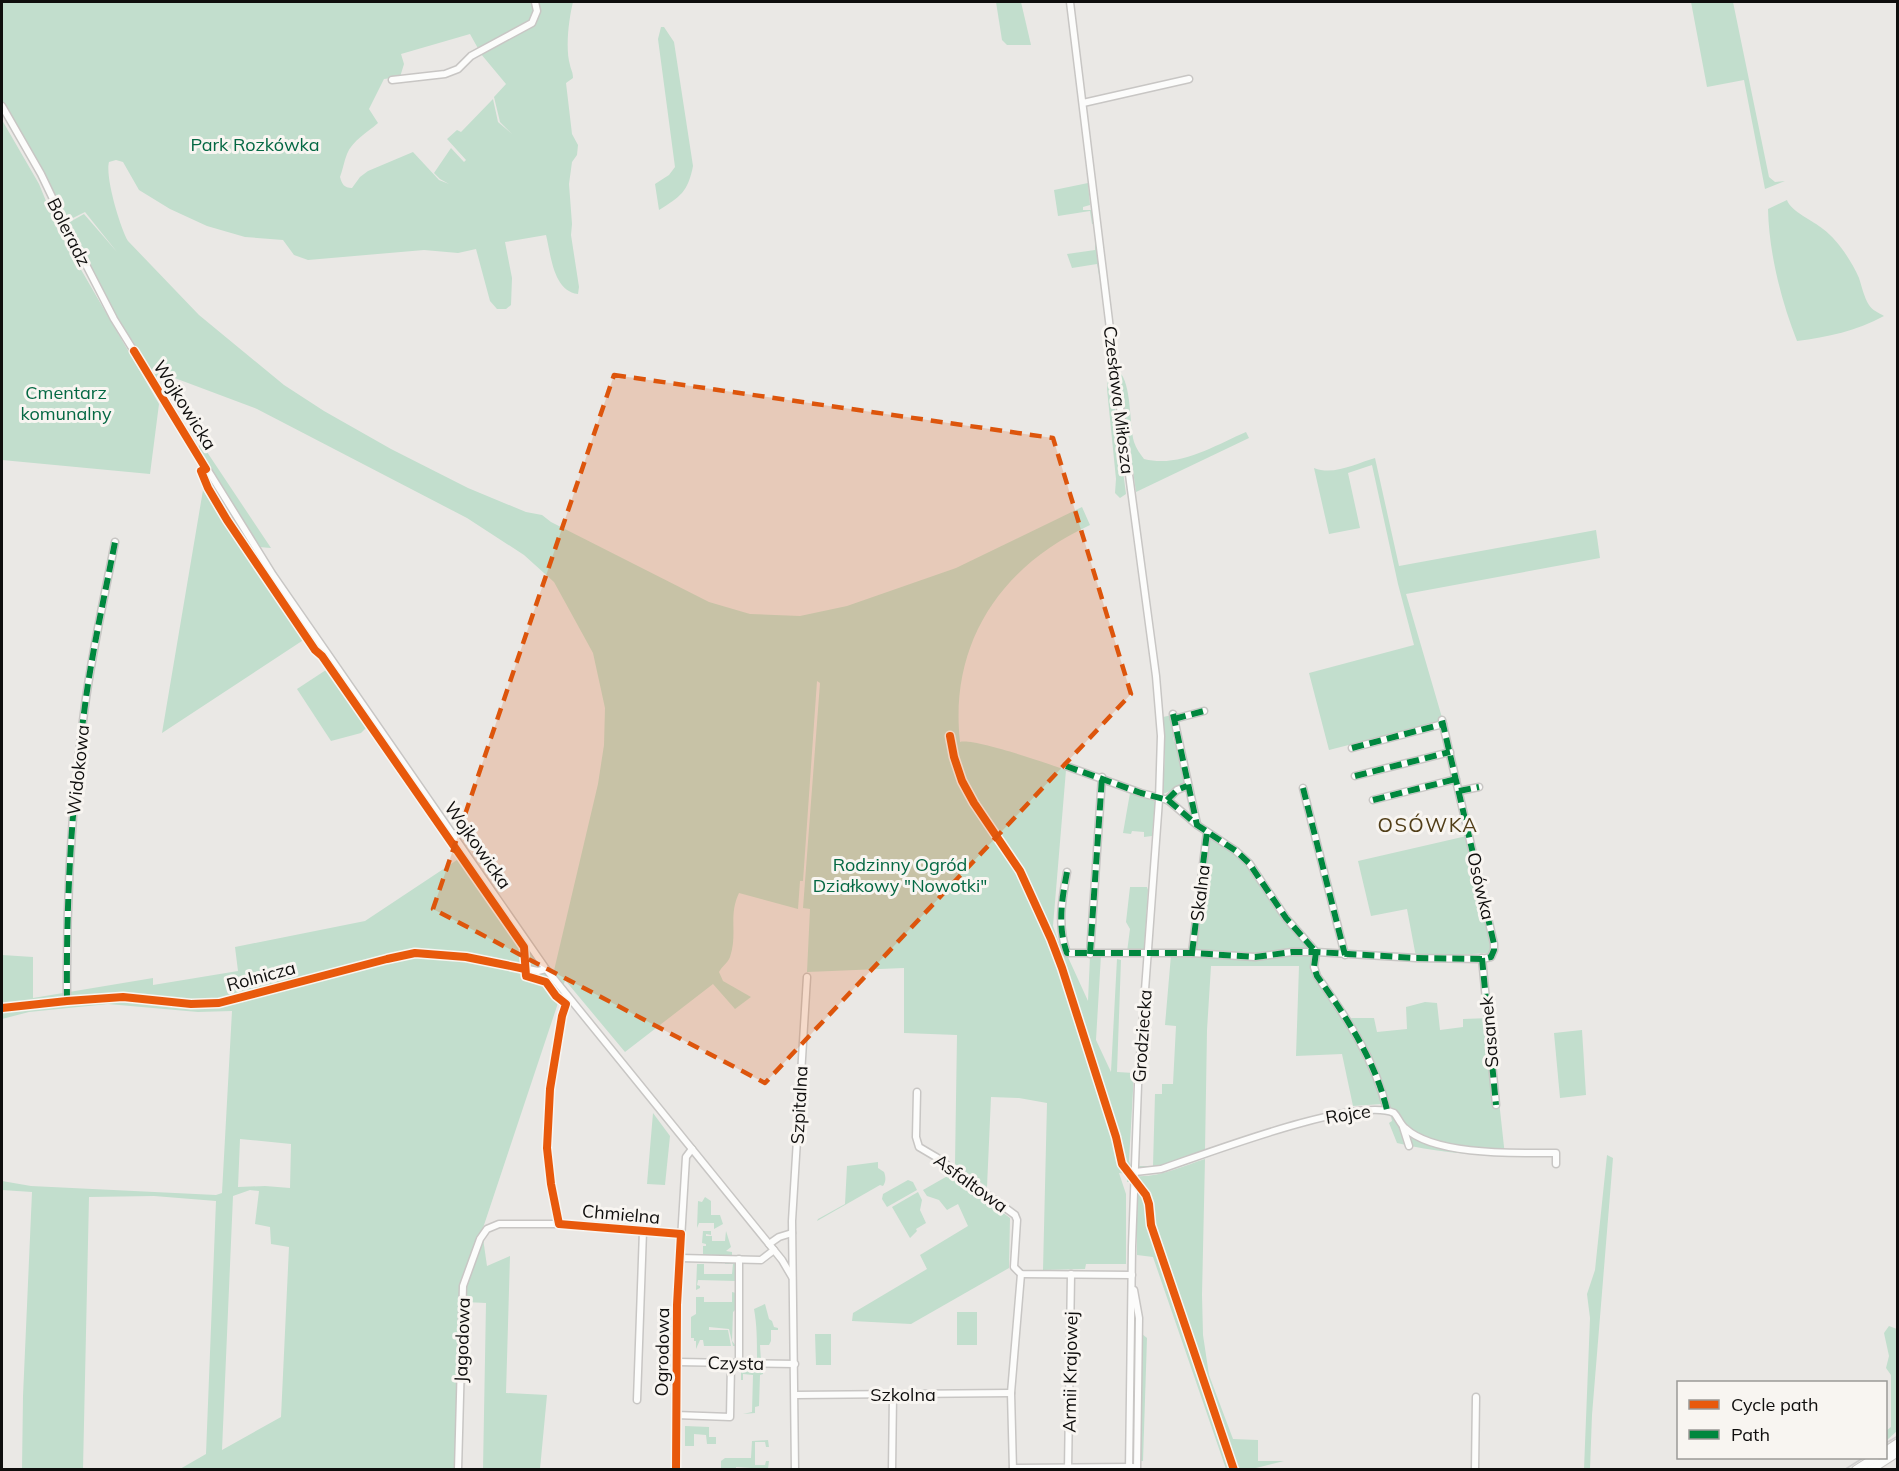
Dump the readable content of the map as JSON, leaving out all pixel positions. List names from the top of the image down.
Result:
{
  "streets": {
    "street": [
      "Boleradz",
      "Czesława Miłosza",
      "Wojkowicka",
      "Widokowa",
      "Osówka",
      "Skalna",
      "Rolnicza",
      "Sasanek",
      "Grodziecka",
      "Szpitalna",
      "Rojce",
      "Asfaltowa",
      "Chmielna",
      "Jagodowa",
      "Ogrodowa",
      "Czysta",
      "Armii Krajowej",
      "Szkolna"
    ]
  },
  "crossings": [
    ["Boleradz", "Wojkowicka"],
    ["Czesława Miłosza", "Grodziecka"],
    ["Wojkowicka", "Rolnicza"],
    ["Wojkowicka", "Szpitalna"],
    ["Wojkowicka", "Ogrodowa"],
    ["Widokowa", "Rolnicza"],
    ["Osówka", "Sasanek"],
    ["Grodziecka", "Rojce"],
    ["Szpitalna", "Czysta"],
    ["Szpitalna", "Szkolna"],
    ["Chmielna", "Jagodowa"],
    ["Chmielna", "Ogrodowa"],
    ["Ogrodowa", "Czysta"]
  ],
  "districts": ["OSÓWKA"],
  "parks": ["Park Rozkówka", "Cmentarz komunalny", "Rodzinny Ogród Działkowy \"Nowotki\""],
  "legend": ["Cycle path", "Path"]
}
